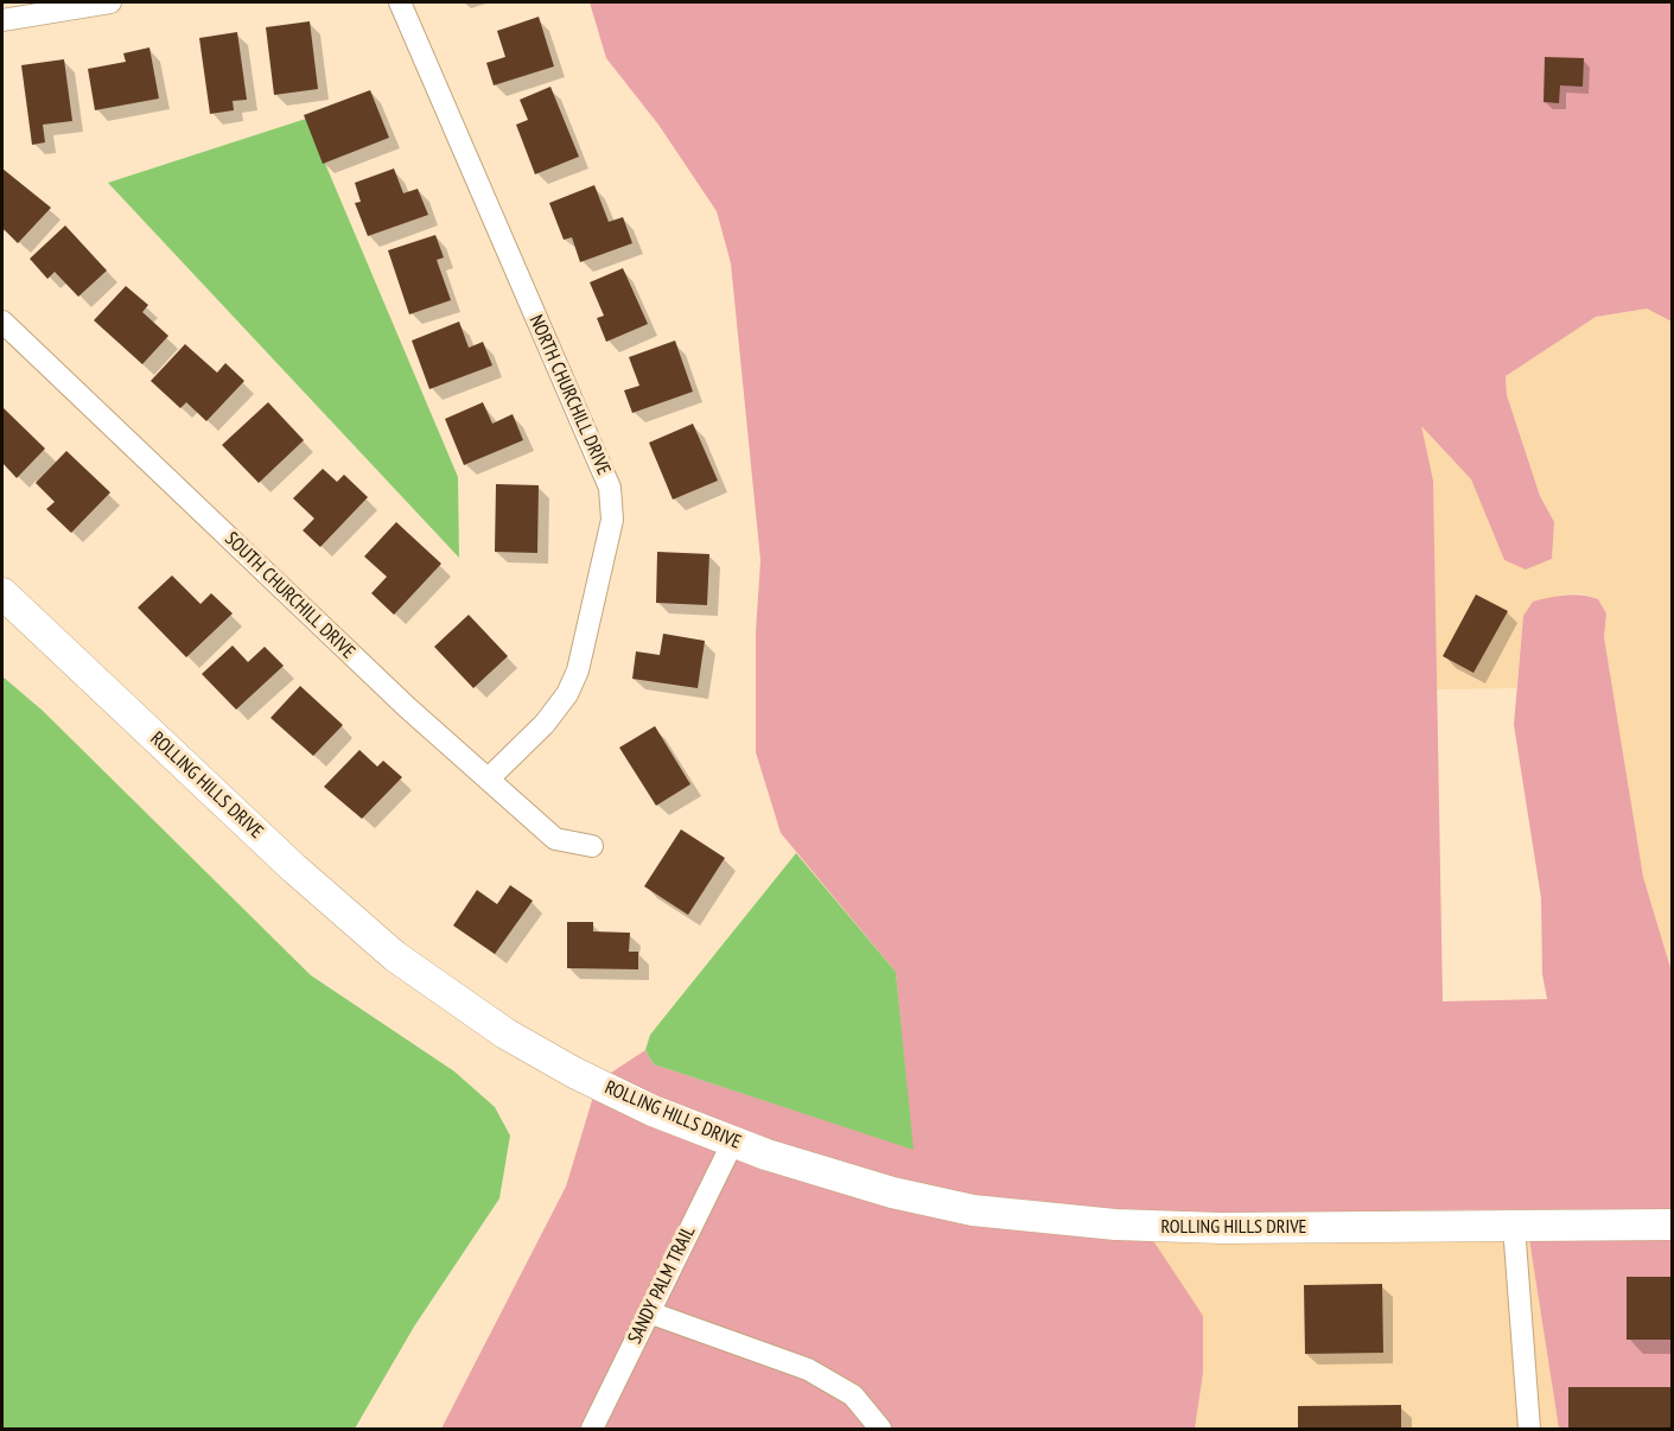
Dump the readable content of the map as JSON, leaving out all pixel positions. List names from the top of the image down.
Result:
{
  "streets": {
    "street": [
      "NORTH CHURCHILL DRIVE",
      "SOUTH CHURCHILL DRIVE",
      "ROLLING HILLS DRIVE",
      "SANDY PALM TRAIL"
    ]
  },
  "crossings": [
    ["NORTH CHURCHILL DRIVE", "SOUTH CHURCHILL DRIVE"],
    ["ROLLING HILLS DRIVE", "SANDY PALM TRAIL"]
  ]
}
